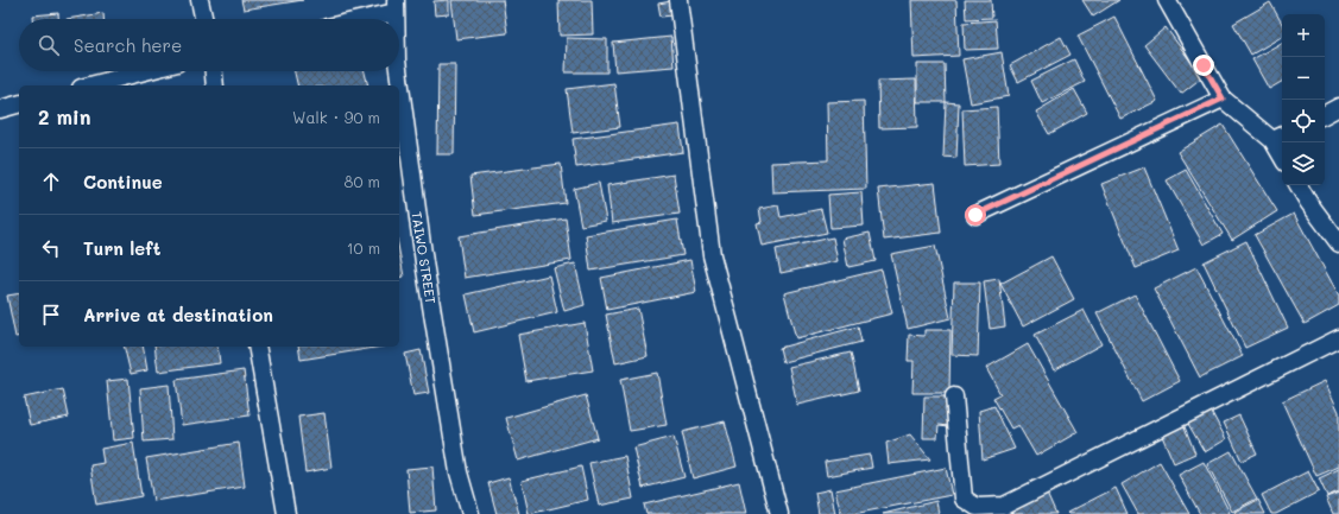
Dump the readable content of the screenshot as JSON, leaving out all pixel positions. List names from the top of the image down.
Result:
{
  "streets": {
    "street": ["TAIWO STREET"]
  },
  "page": {
    "map_buttons": ["+", "−"],
    "search": "Search here",
    "heading": ["2 min", "Walk · 90 m"],
    "list": [
      ["Continue", "80 m"],
      ["Turn left", "10 m"],
      "Arrive at destination"
    ]
  }
}
